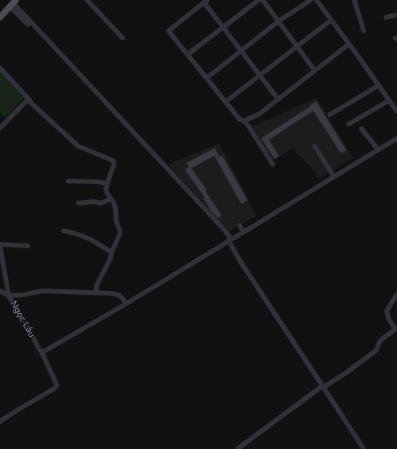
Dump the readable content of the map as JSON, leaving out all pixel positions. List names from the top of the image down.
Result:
{
  "streets": {
    "street": ["Ngọc Lâu"]
  }
}
